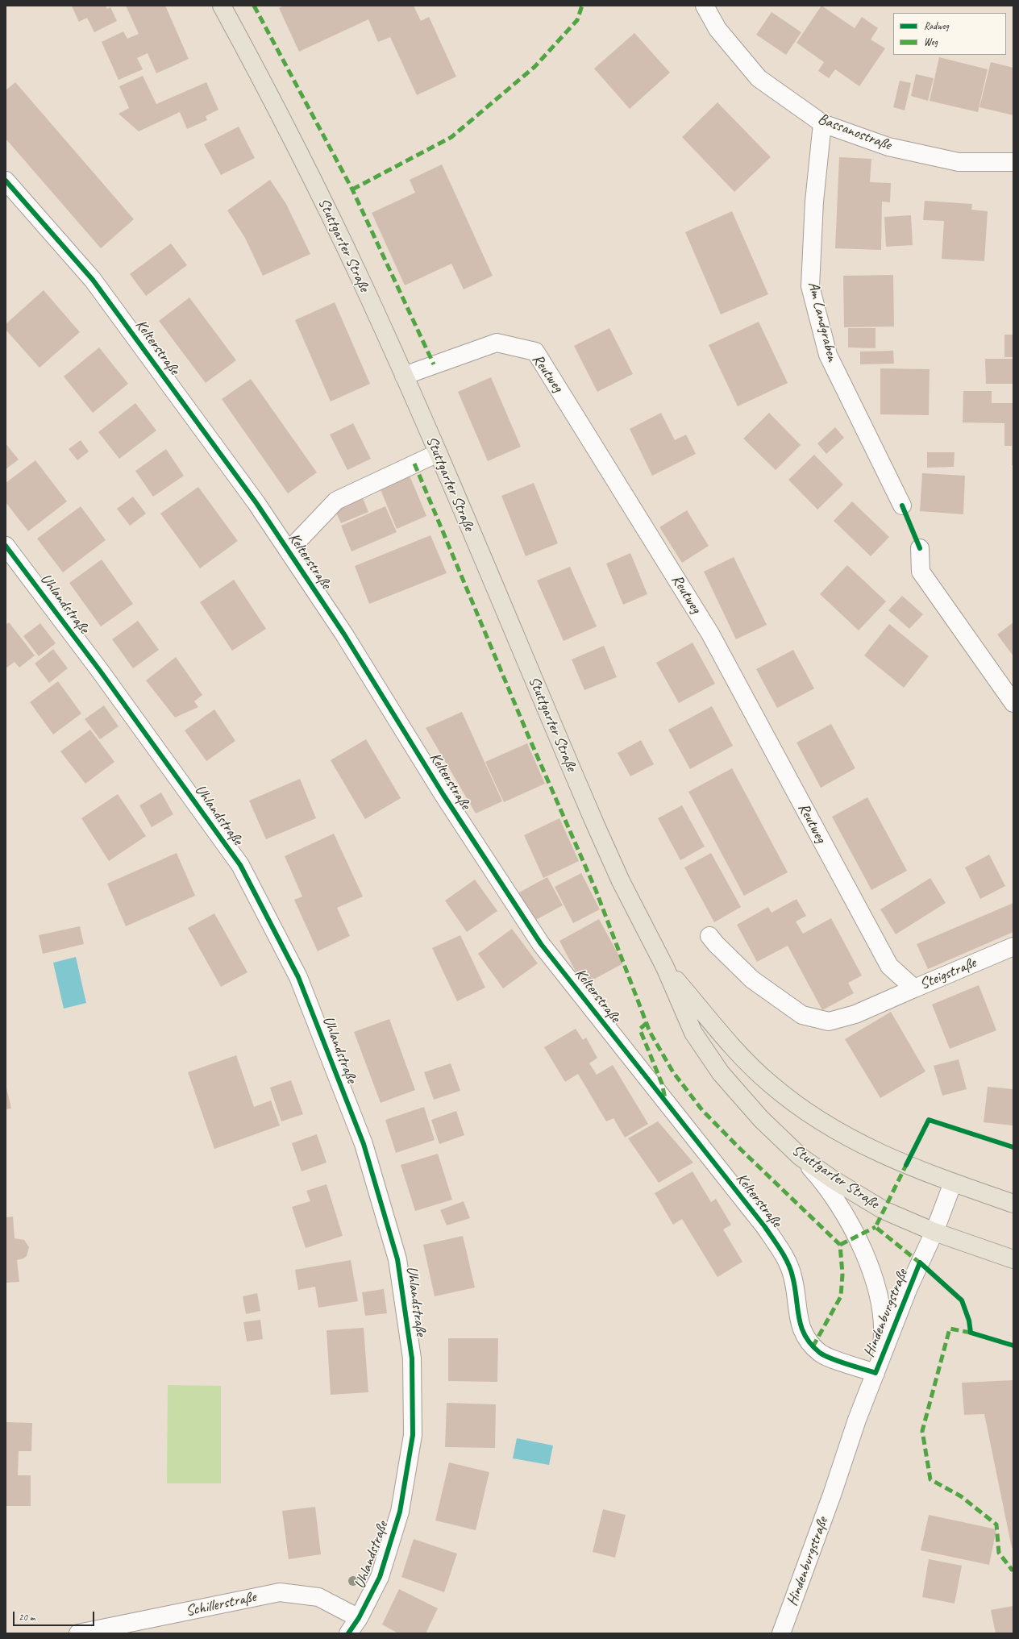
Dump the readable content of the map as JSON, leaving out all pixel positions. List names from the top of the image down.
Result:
{
  "streets": {
    "main road": ["Stuttgarter Straße"],
    "street": [
      "Bassanostraße",
      "Am Landgraben",
      "Kelterstraße",
      "Reutweg",
      "Uhlandstraße",
      "Steigstraße",
      "Hindenburgstraße",
      "Schillerstraße"
    ]
  },
  "crossings": [
    ["Bassanostraße", "Am Landgraben"],
    ["Stuttgarter Straße", "Reutweg"],
    ["Stuttgarter Straße", "Hindenburgstraße"],
    ["Kelterstraße", "Hindenburgstraße"],
    ["Reutweg", "Steigstraße"],
    ["Uhlandstraße", "Schillerstraße"]
  ],
  "legend": ["Radweg", "Weg"],
  "scale_bar": "20 m"
}
